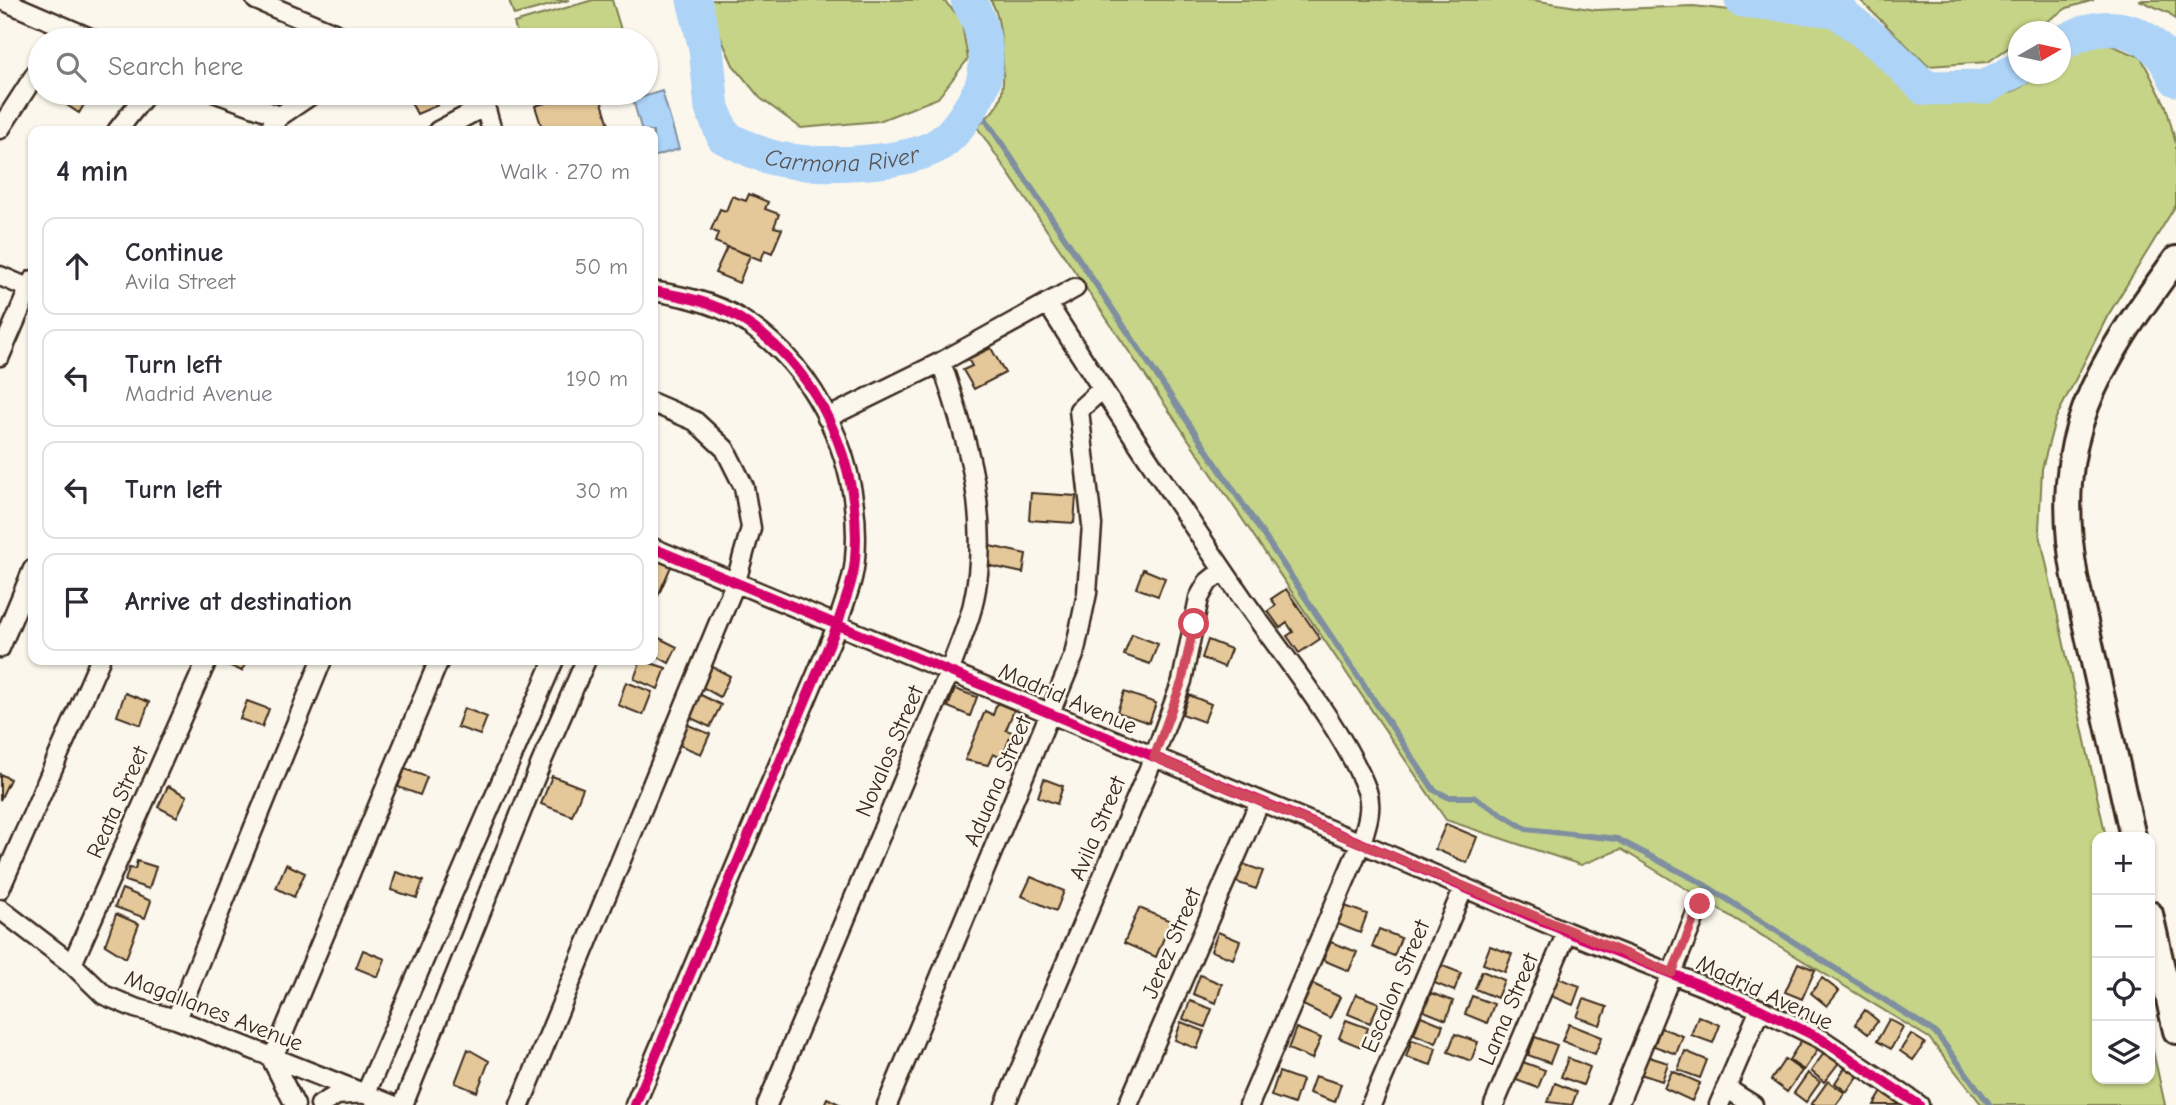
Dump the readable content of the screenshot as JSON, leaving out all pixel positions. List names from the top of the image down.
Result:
{
  "streets": {
    "street": [
      "Madrid Avenue",
      "Novalos Street",
      "Aduana Street",
      "Reata Street",
      "Avila Street",
      "Jerez Street",
      "Escalon Street",
      "Lama Street",
      "Magallanes Avenue"
    ]
  },
  "crossings": [
    ["Madrid Avenue", "Novalos Street"],
    ["Madrid Avenue", "Aduana Street"],
    ["Madrid Avenue", "Avila Street"],
    ["Madrid Avenue", "Jerez Street"],
    ["Madrid Avenue", "Escalon Street"],
    ["Madrid Avenue", "Lama Street"],
    ["Reata Street", "Magallanes Avenue"]
  ],
  "water": ["Carmona River"],
  "north": "right",
  "page": {
    "search": "Search here",
    "heading": ["4 min", "Walk · 270 m"],
    "list": [
      ["Continue", "Avila Street", "50 m"],
      ["Turn left", "Madrid Avenue", "190 m"],
      ["Turn left", "30 m"],
      "Arrive at destination"
    ],
    "map_buttons": ["+", "−"]
  }
}
